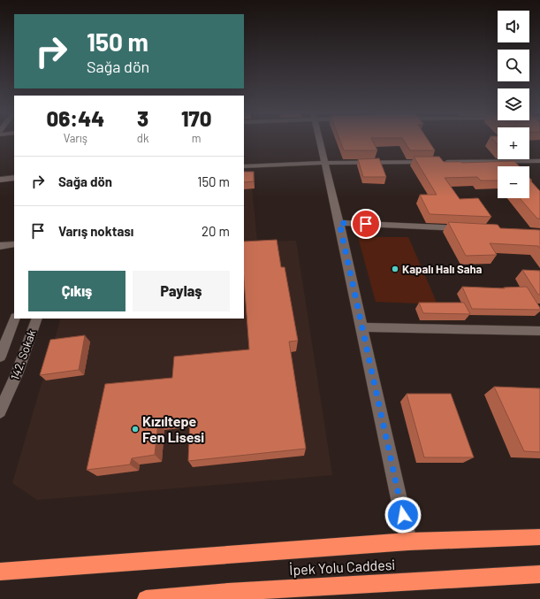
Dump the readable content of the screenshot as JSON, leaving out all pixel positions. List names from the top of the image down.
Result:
{
  "streets": {
    "highway": ["İpek Yolu Caddesi"],
    "street": ["142. Sokak"]
  },
  "places": ["Kapalı Halı Saha", "Kızıltepe Fen Lisesi"],
  "page": {
    "map_buttons": ["+", "−"],
    "turn": ["150 m", "Sağa dön"],
    "eta": [
      "06:44",
      "Varış",
      "3",
      "dk",
      "170",
      "m"
    ],
    "list": [
      {
        "name": "Sağa dön",
        "value": "150 m"
      },
      {
        "name": "Varış noktası",
        "value": "20 m"
      }
    ],
    "buttons": ["Çıkış", "Paylaş"]
  }
}
